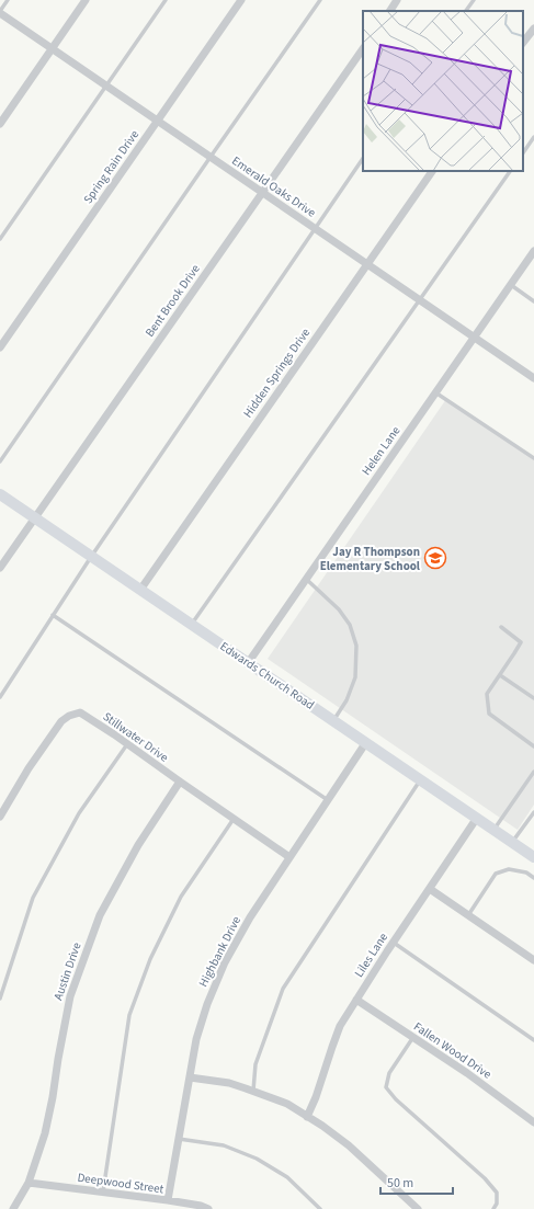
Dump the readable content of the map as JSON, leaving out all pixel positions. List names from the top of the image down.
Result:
{
  "streets": {
    "street": [
      "Spring Rain Drive",
      "Emerald Oaks Drive",
      "Bent Brook Drive",
      "Hidden Springs Drive",
      "Helen Lane",
      "Edwards Church Road",
      "Stillwater Drive",
      "Highbank Drive",
      "Liles Lane",
      "Austin Drive",
      "Fallen Wood Drive",
      "Deepwood Street"
    ]
  },
  "crossings": [
    ["Spring Rain Drive", "Emerald Oaks Drive"],
    ["Emerald Oaks Drive", "Bent Brook Drive"],
    ["Emerald Oaks Drive", "Hidden Springs Drive"],
    ["Emerald Oaks Drive", "Helen Lane"],
    ["Bent Brook Drive", "Edwards Church Road"],
    ["Hidden Springs Drive", "Edwards Church Road"],
    ["Helen Lane", "Edwards Church Road"],
    ["Edwards Church Road", "Highbank Drive"],
    ["Edwards Church Road", "Liles Lane"],
    ["Stillwater Drive", "Highbank Drive"],
    ["Stillwater Drive", "Austin Drive"],
    ["Highbank Drive", "Deepwood Street"],
    ["Liles Lane", "Fallen Wood Drive"],
    ["Austin Drive", "Deepwood Street"]
  ],
  "places": {
    "school or university": ["Jay R Thompson Elementary School"]
  },
  "scale_bar": "50 m"
}
